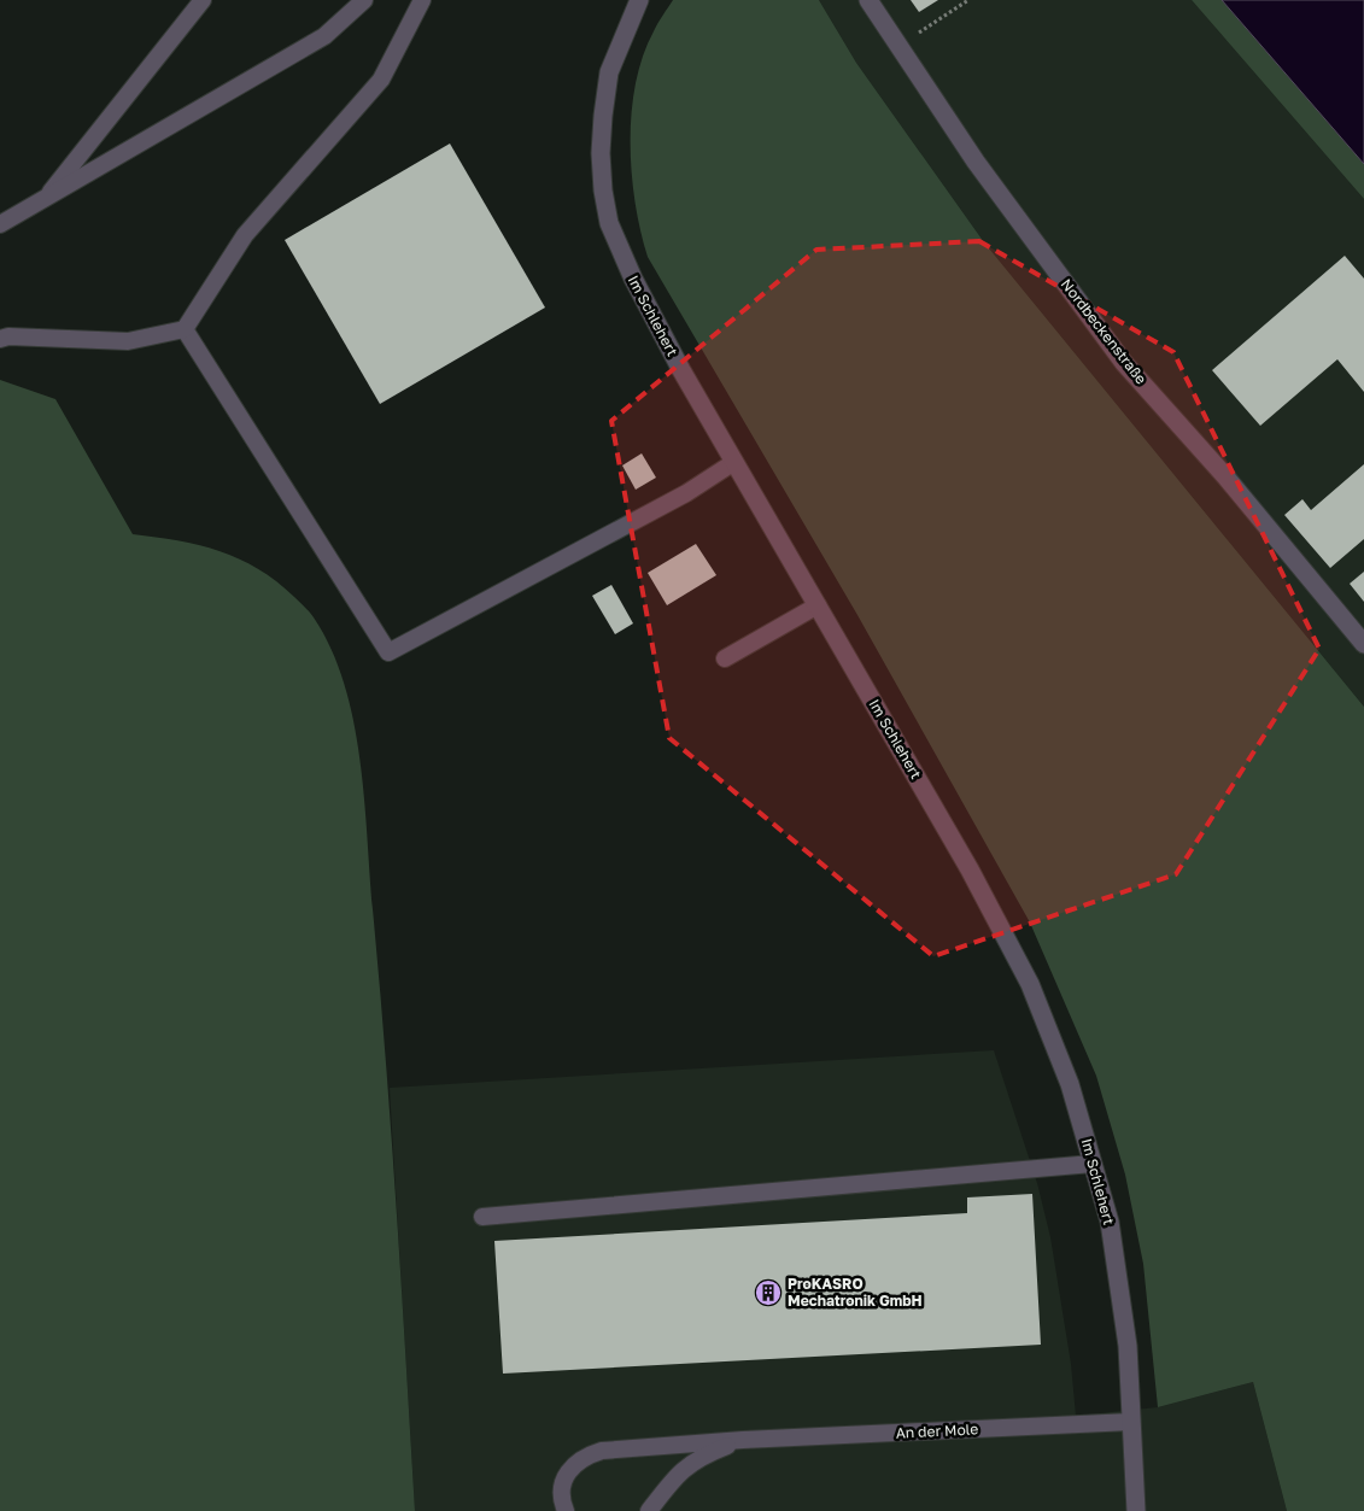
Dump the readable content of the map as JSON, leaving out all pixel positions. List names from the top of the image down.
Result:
{
  "streets": {
    "street": ["Im Schlehert", "Nordbeckenstraße"],
    "lane": ["An der Mole"]
  },
  "crossings": [
    ["Im Schlehert", "An der Mole"]
  ],
  "places": {
    "building": ["ProKASRO Mechatronik GmbH"]
  }
}
